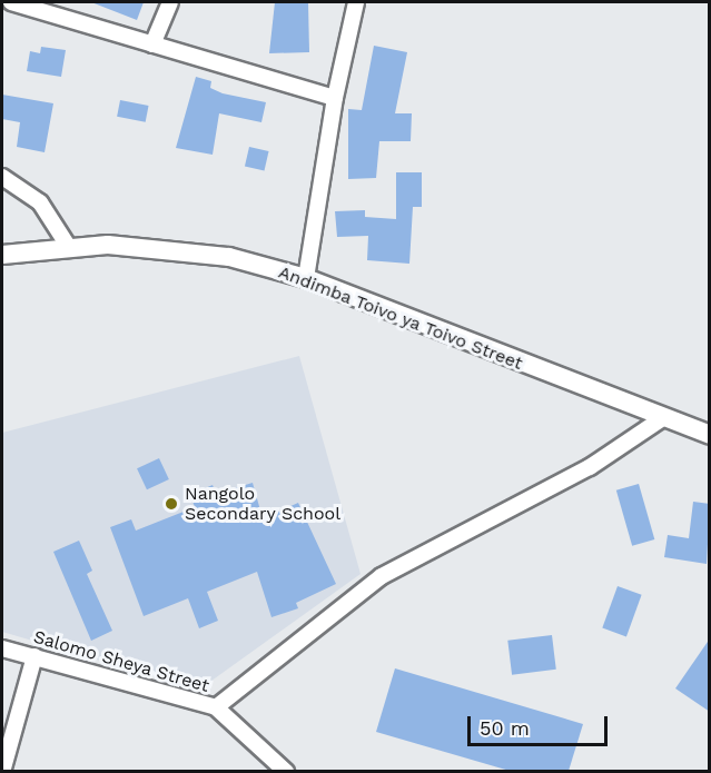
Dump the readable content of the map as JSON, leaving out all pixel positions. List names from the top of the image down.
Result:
{
  "streets": {
    "street": ["Andimba Toivo ya Toivo Street", "Salomo Sheya Street"]
  },
  "places": ["Nangolo Secondary School"],
  "scale_bar": "50 m"
}
